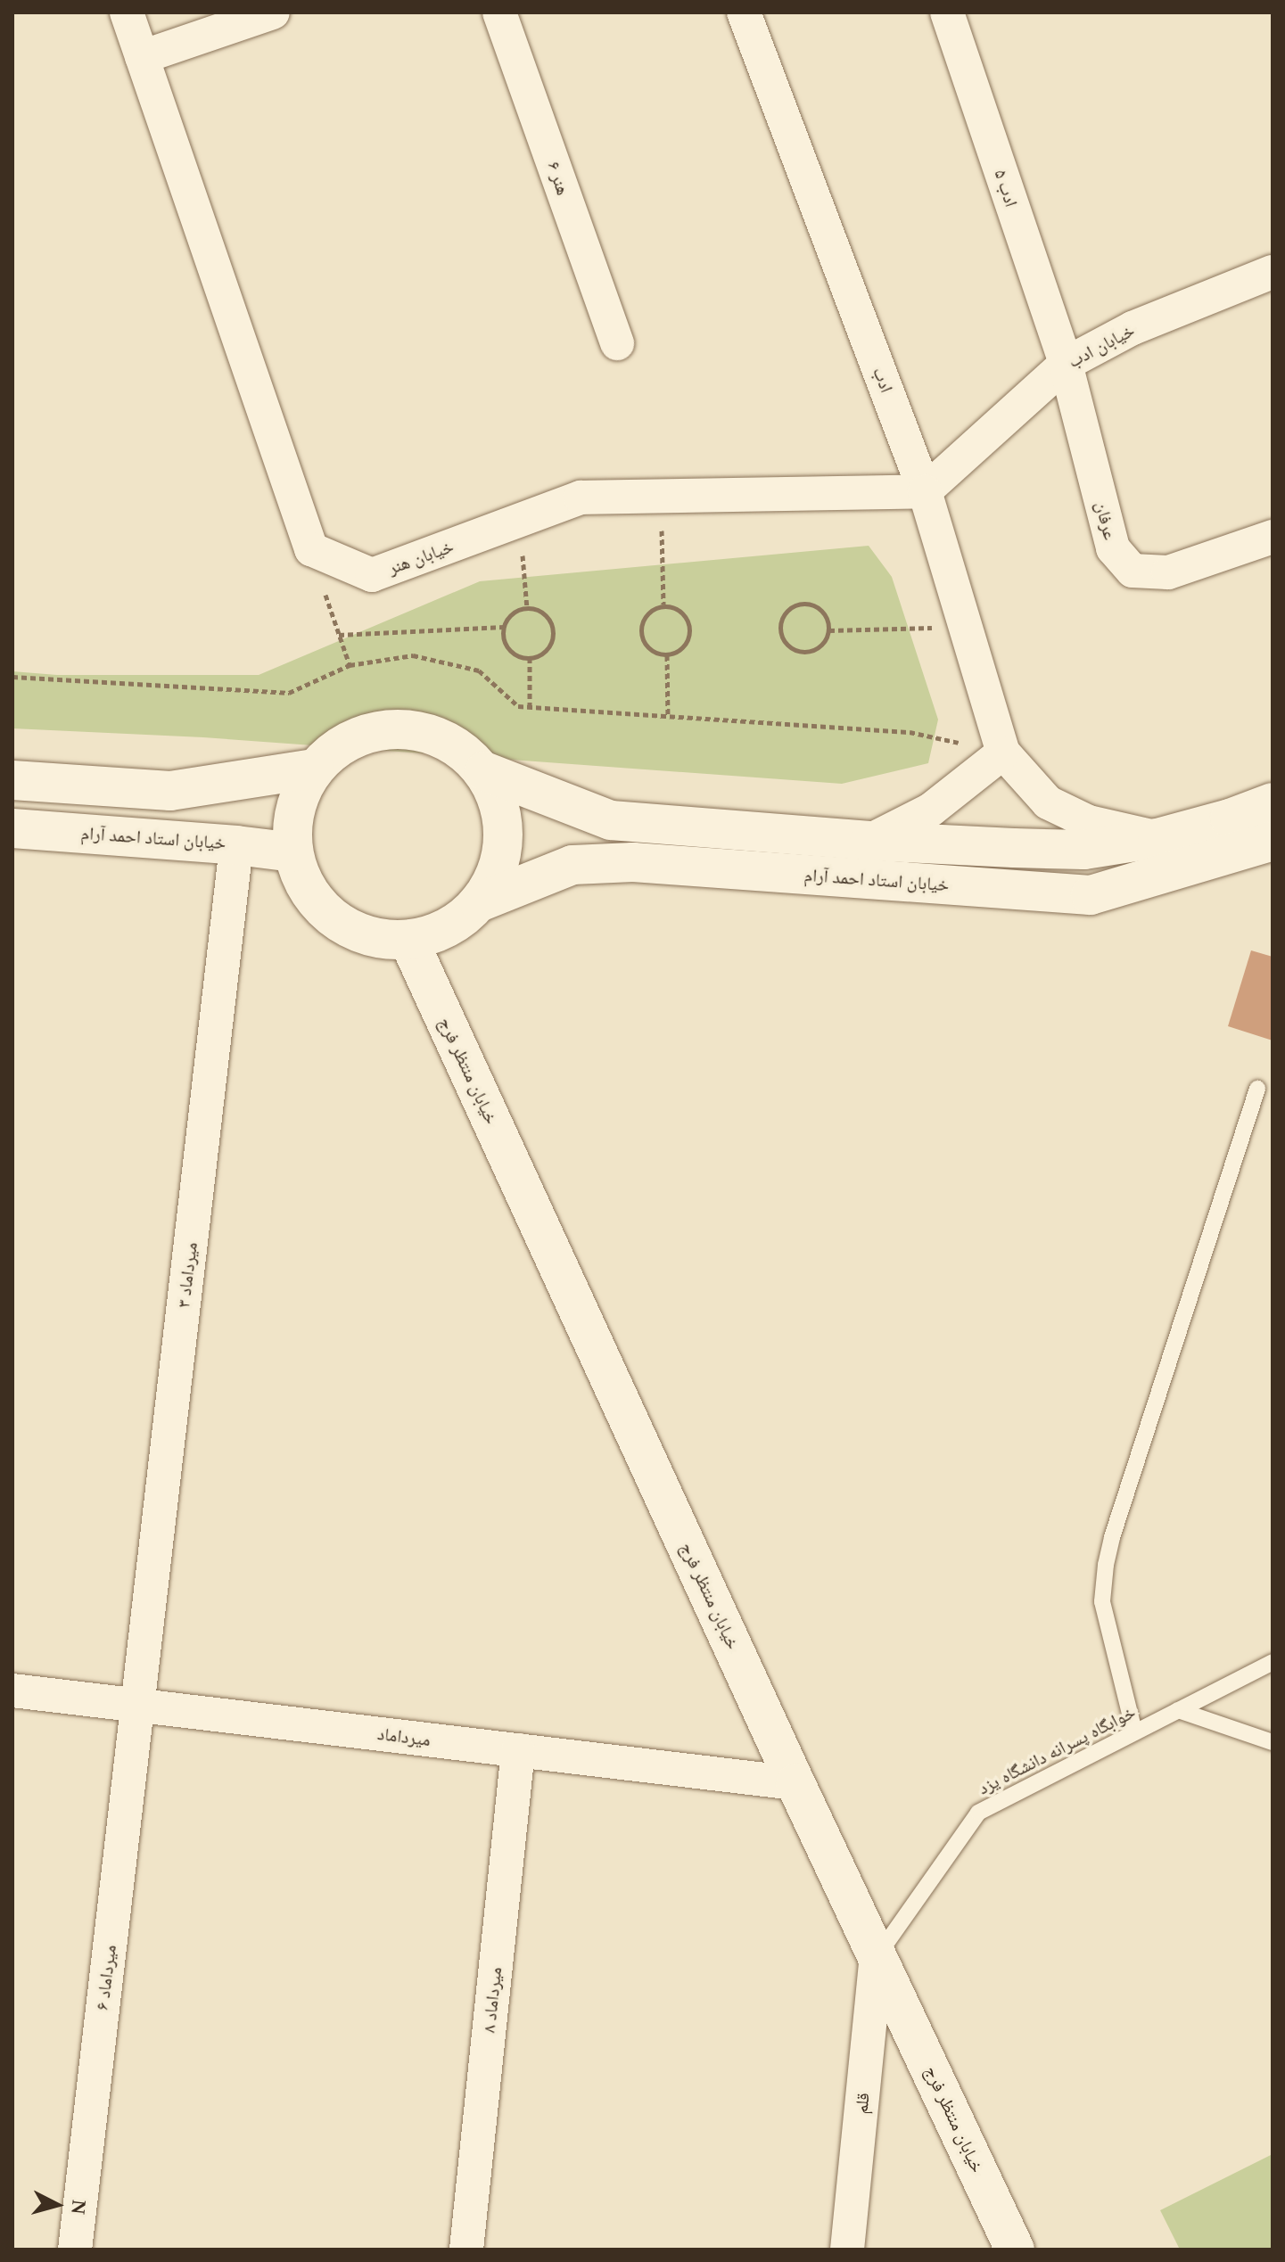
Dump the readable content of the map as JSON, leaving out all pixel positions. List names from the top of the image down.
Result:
{
  "streets": {
    "main road": ["خیابان استاد احمد آرام", "خیابان منتظر فرج"],
    "street": [
      "هنر ۶",
      "ادب ۵",
      "خیابان ادب",
      "ادب",
      "عرفان",
      "خیابان هنر",
      "میرداماد ۳",
      "میرداماد",
      "میرداماد ۶",
      "میرداماد ۸",
      "قلم"
    ],
    "lane": ["خوابگاه پسرانه دانشگاه یزد"]
  },
  "crossings": [
    ["ادب ۵", "خیابان ادب"],
    ["ادب ۵", "عرفان"],
    ["خیابان ادب", "ادب"],
    ["خیابان ادب", "عرفان"],
    ["خیابان ادب", "خیابان هنر"],
    ["ادب", "خیابان هنر"],
    ["خیابان استاد احمد آرام", "خیابان منتظر فرج"],
    ["خیابان استاد احمد آرام", "میرداماد ۳"],
    ["خیابان منتظر فرج", "میرداماد"],
    ["خیابان منتظر فرج", "خوابگاه پسرانه دانشگاه یزد"],
    ["خیابان منتظر فرج", "قلم"],
    ["میرداماد ۳", "میرداماد"],
    ["میرداماد ۳", "میرداماد ۶"],
    ["میرداماد", "میرداماد ۶"],
    ["میرداماد", "میرداماد ۸"],
    ["خوابگاه پسرانه دانشگاه یزد", "قلم"]
  ],
  "north": "right"
}
